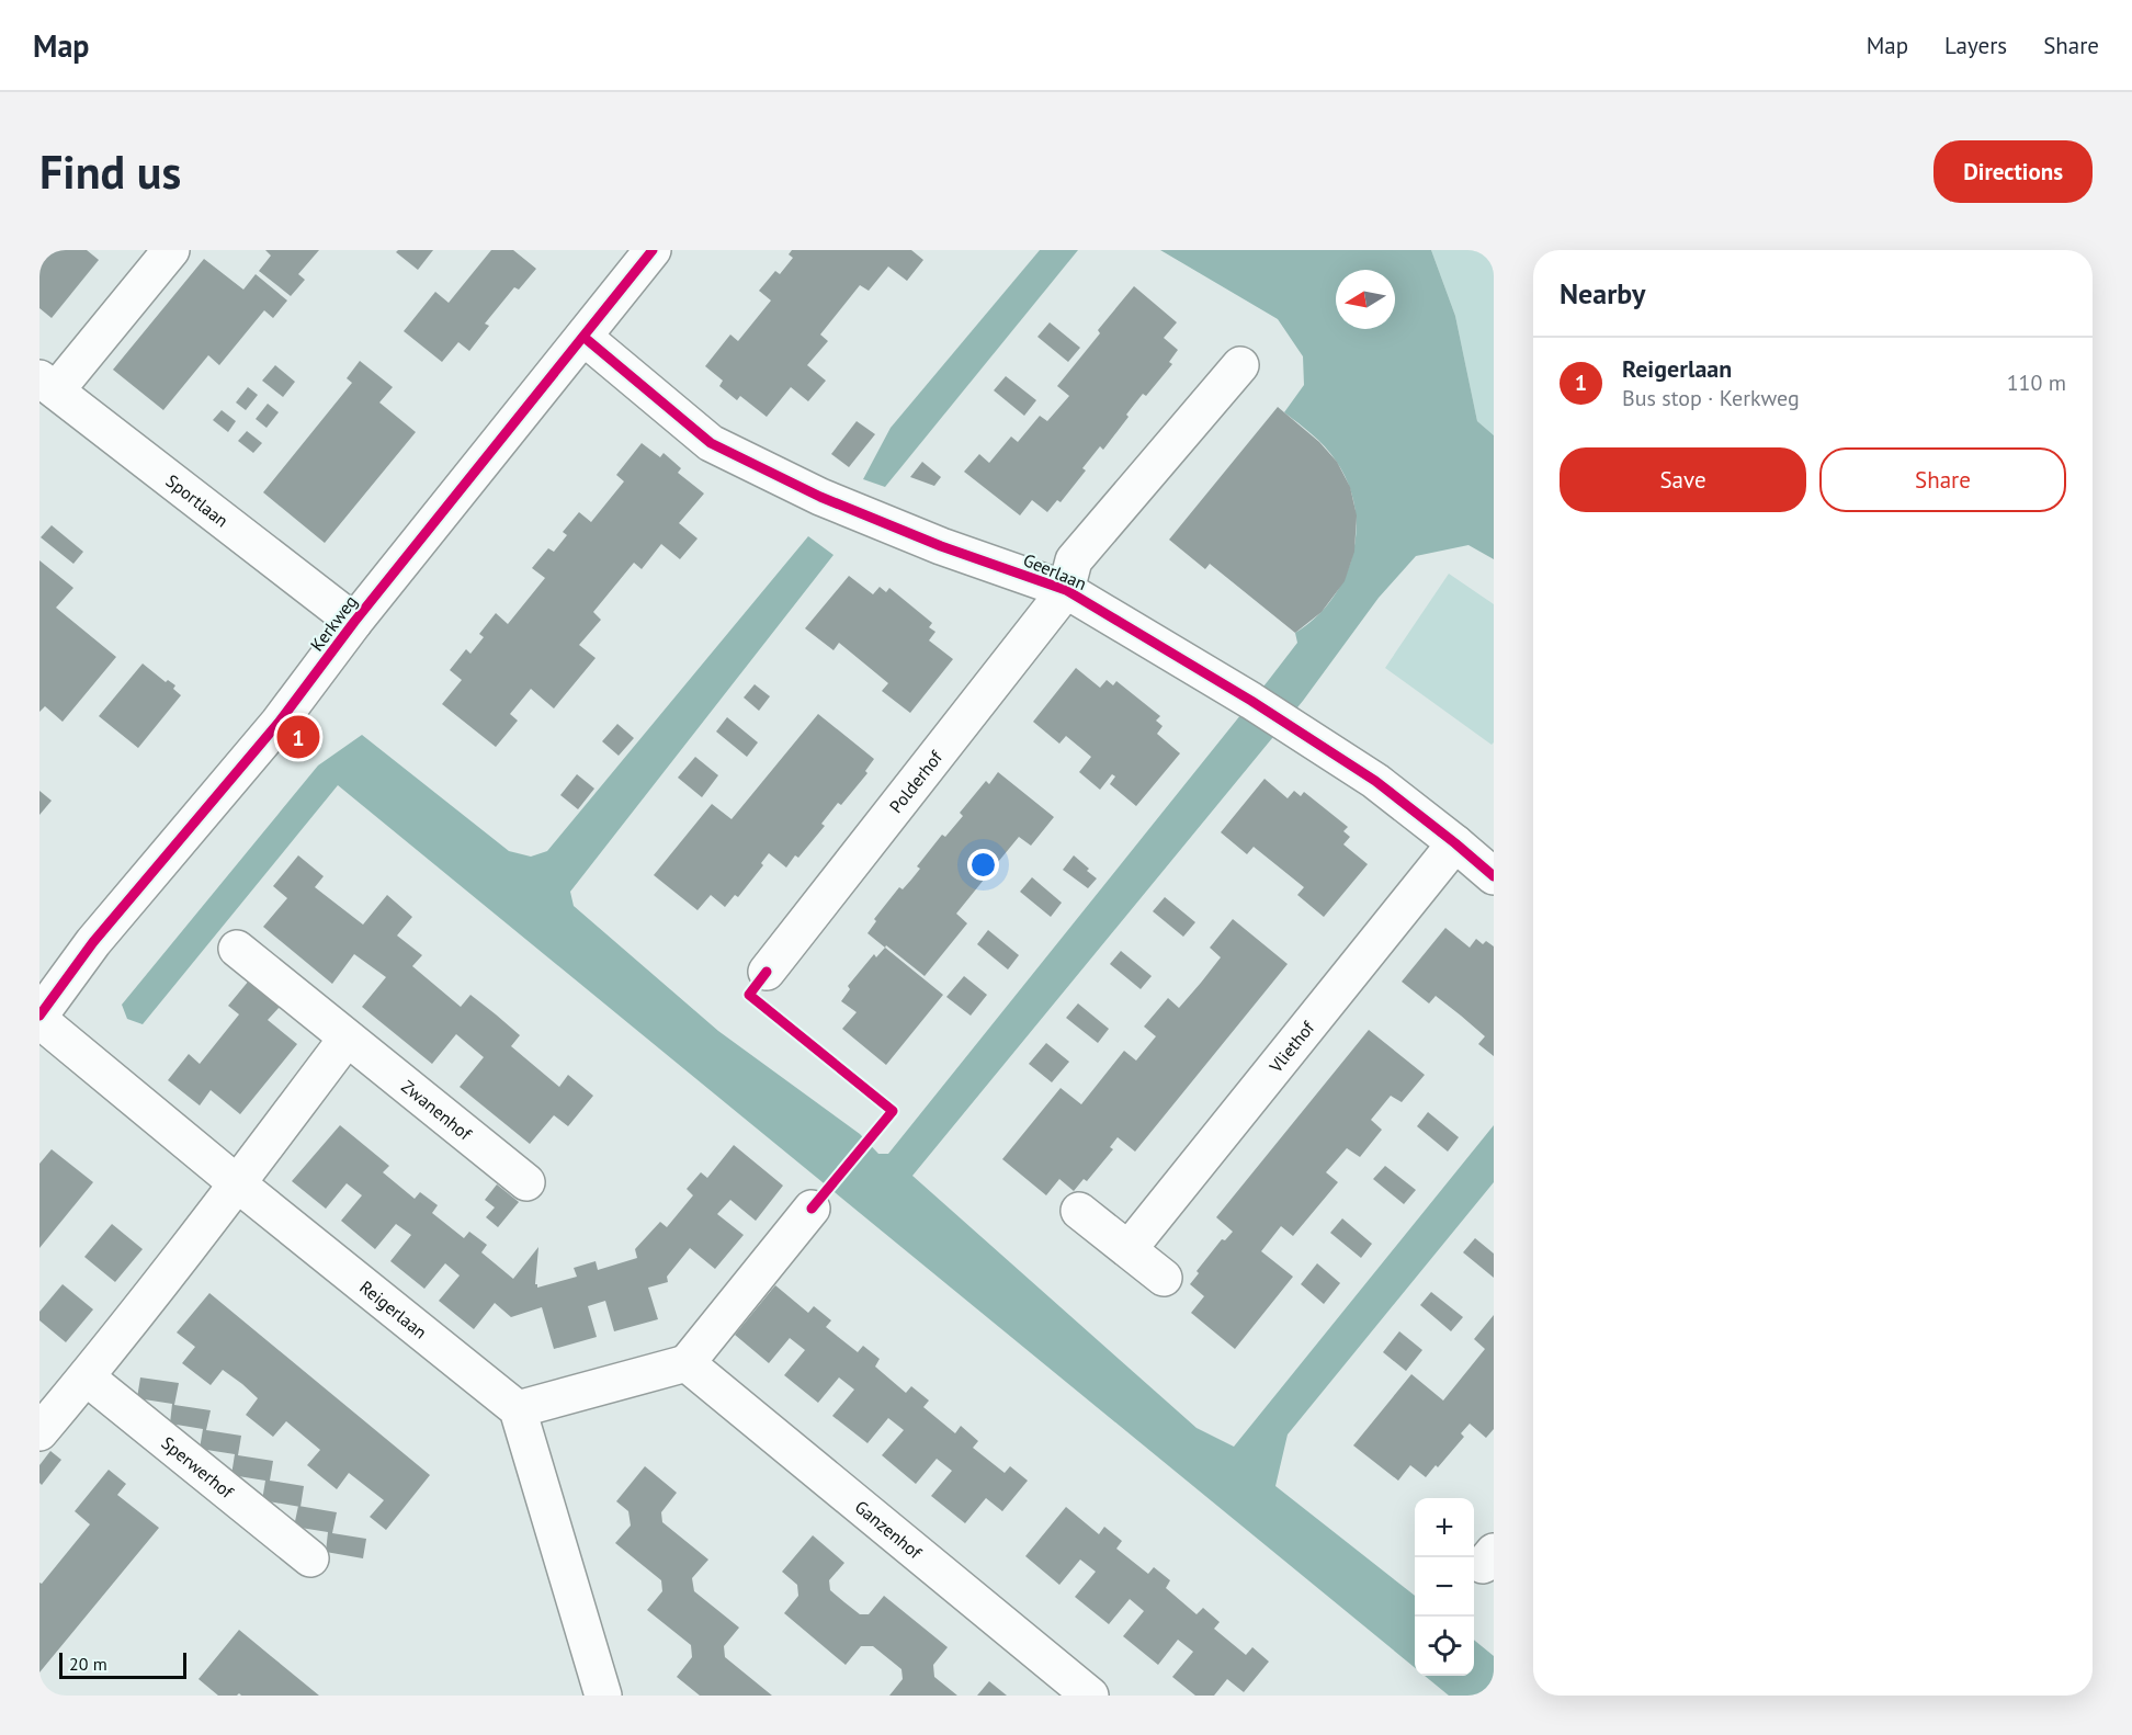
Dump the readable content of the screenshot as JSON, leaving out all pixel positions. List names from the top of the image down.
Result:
{
  "streets": {
    "street": [
      "Sportlaan",
      "Geerlaan",
      "Kerkweg",
      "Polderhof",
      "Vliethof",
      "Zwanenhof",
      "Reigerlaan",
      "Sperwerhof",
      "Ganzenhof"
    ]
  },
  "crossings": [
    ["Sportlaan", "Kerkweg"],
    ["Geerlaan", "Kerkweg"],
    ["Geerlaan", "Polderhof"],
    ["Geerlaan", "Vliethof"],
    ["Kerkweg", "Reigerlaan"]
  ],
  "scale_bar": "20 m",
  "north": "left",
  "page": {
    "header": "Map",
    "nav": ["Map", "Layers", "Share"],
    "buttons": [
      "Directions",
      ["Save", "Share"]
    ],
    "title": "Find us",
    "heading": "Nearby",
    "list": [
      {
        "mark": "1",
        "name": "Reigerlaan",
        "note": "Bus stop · Kerkweg",
        "value": "110 m"
      }
    ],
    "pins": "1",
    "map_buttons": ["+", "−"],
    "scale": "20 m"
  }
}
